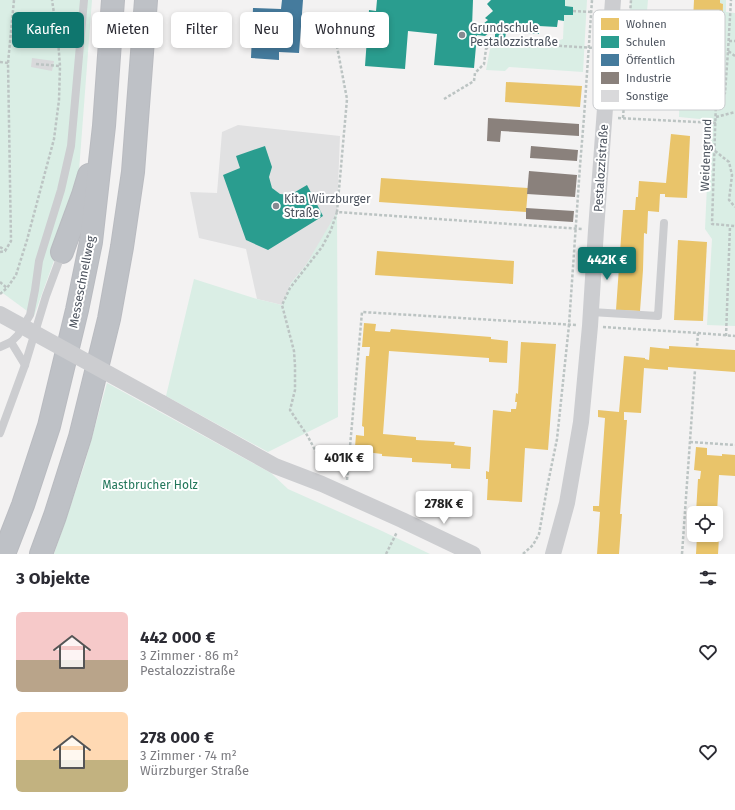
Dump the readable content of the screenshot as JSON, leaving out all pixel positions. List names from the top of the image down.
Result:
{
  "streets": {
    "highway": ["Messeschnellweg"],
    "street": ["Pestalozzistraße"],
    "path": ["Weidengrund"]
  },
  "parks": ["Mastbrucher Holz"],
  "places": ["Grundschule Pestalozzistraße", "Kita Würzburger Straße"],
  "legend": [
    "Wohnen",
    "Schulen",
    "Öffentlich",
    "Industrie",
    "Sonstige"
  ],
  "page": {
    "chip": [
      "Kaufen",
      "Mieten",
      "Filter",
      "Neu",
      "Wohnung"
    ],
    "price": ["442K €", "401K €", "278K €"],
    "heading": "3 Objekte",
    "list": [
      {
        "name": "442 000 €",
        "note": "3 Zimmer · 86 m² · Pestalozzistraße"
      },
      {
        "name": "278 000 €",
        "note": "3 Zimmer · 74 m² · Würzburger Straße"
      }
    ]
  }
}
